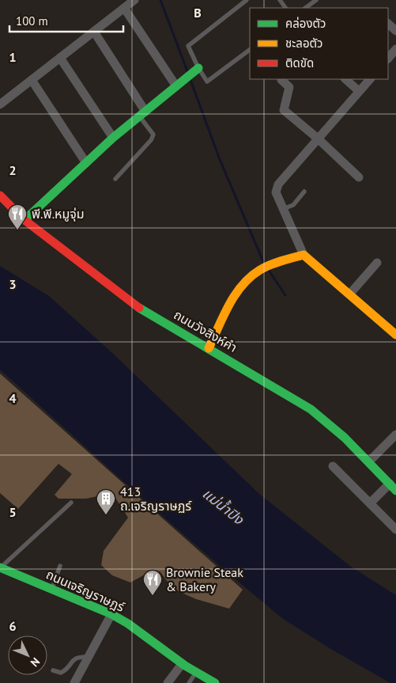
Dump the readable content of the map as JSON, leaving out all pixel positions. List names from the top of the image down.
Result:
{
  "streets": {
    "street": ["ถนนวังสิงห์คำ", "ถนนเจริญราษฎร์"]
  },
  "water": ["แม่น้ำปิง"],
  "places": {
    "restaurant": ["พี.พี.หมูจุ่ม", "Brownie Steak & Bakery"],
    "building": ["413 ถ.เจริญราษฏร์"]
  },
  "legend": ["คล่องตัว", "ชะลอตัว", "ติดขัด"],
  "scale_bar": "100 m",
  "north": "bottom right",
  "grid": {
    "columns": ["B"],
    "rows": [
      "1",
      "2",
      "3",
      "4",
      "5",
      "6"
    ]
  }
}
